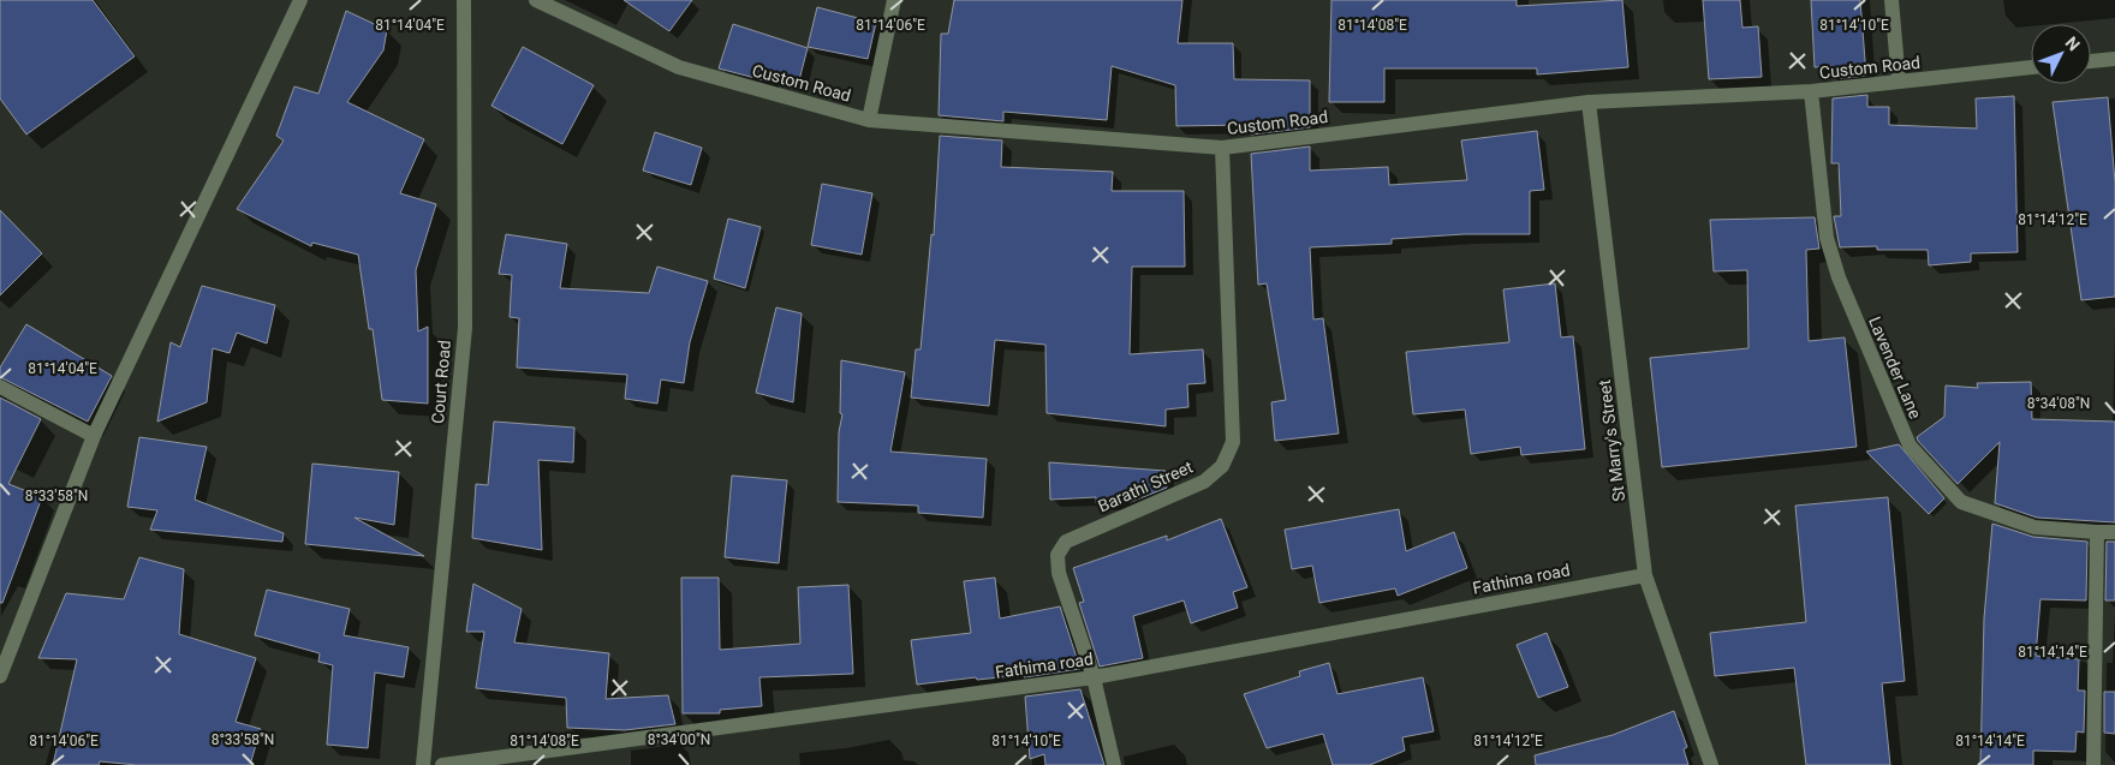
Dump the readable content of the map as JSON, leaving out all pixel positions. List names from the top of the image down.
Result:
{
  "streets": {
    "street": [
      "Custom Road",
      "Lavender Lane",
      "Court Road",
      "St Marry's Street",
      "Barathi Street",
      "Fathima road"
    ]
  },
  "crossings": [
    ["Custom Road", "Lavender Lane"],
    ["Custom Road", "St Marry's Street"],
    ["Custom Road", "Barathi Street"],
    ["St Marry's Street", "Fathima road"],
    ["Barathi Street", "Fathima road"]
  ],
  "north": "top right",
  "coordinates": [
    "81°14'08\"E",
    "81°14'04\"E",
    "81°14'06\"E",
    "81°14'10\"E",
    "81°14'12\"E",
    "8°34'08\"N",
    "8°33'58\"N",
    "81°14'14\"E",
    "8°34'00\"N"
  ]
}
